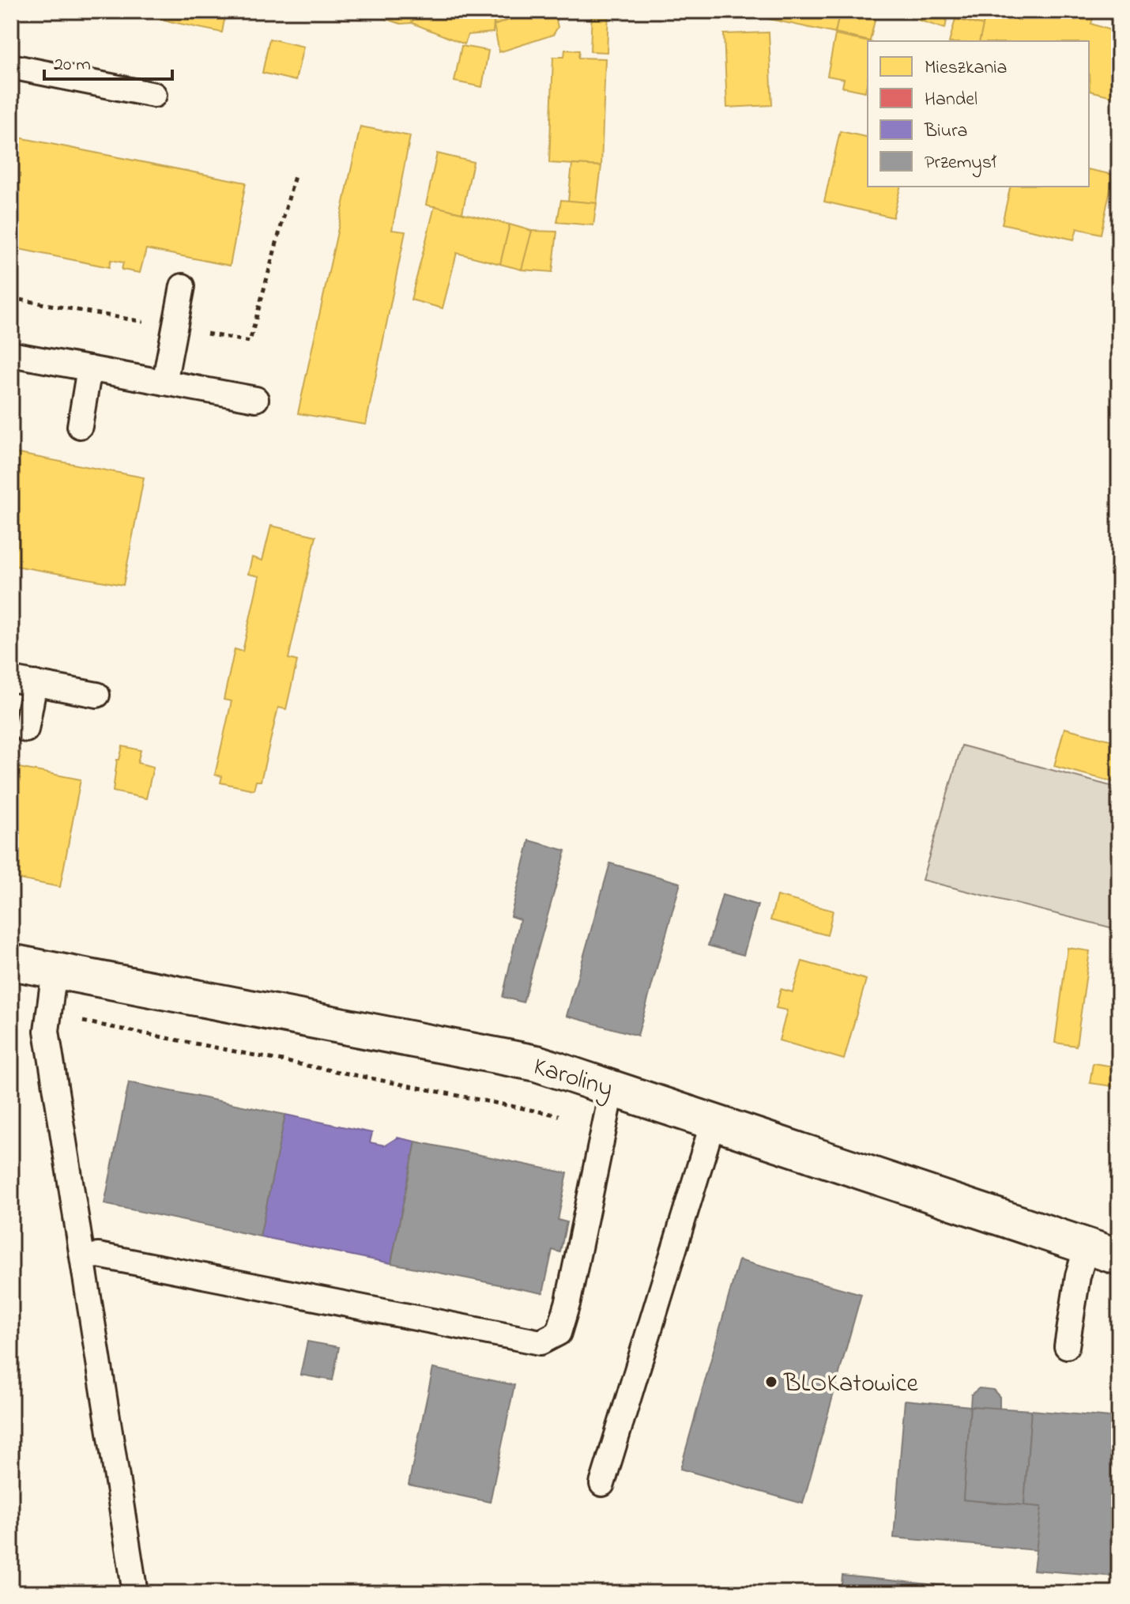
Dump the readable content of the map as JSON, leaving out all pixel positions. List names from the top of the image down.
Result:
{
  "streets": {
    "street": ["Karoliny"]
  },
  "places": ["BLOKatowice"],
  "legend": [
    "Mieszkania",
    "Handel",
    "Biura",
    "Przemysł"
  ],
  "scale_bar": "20 m"
}
